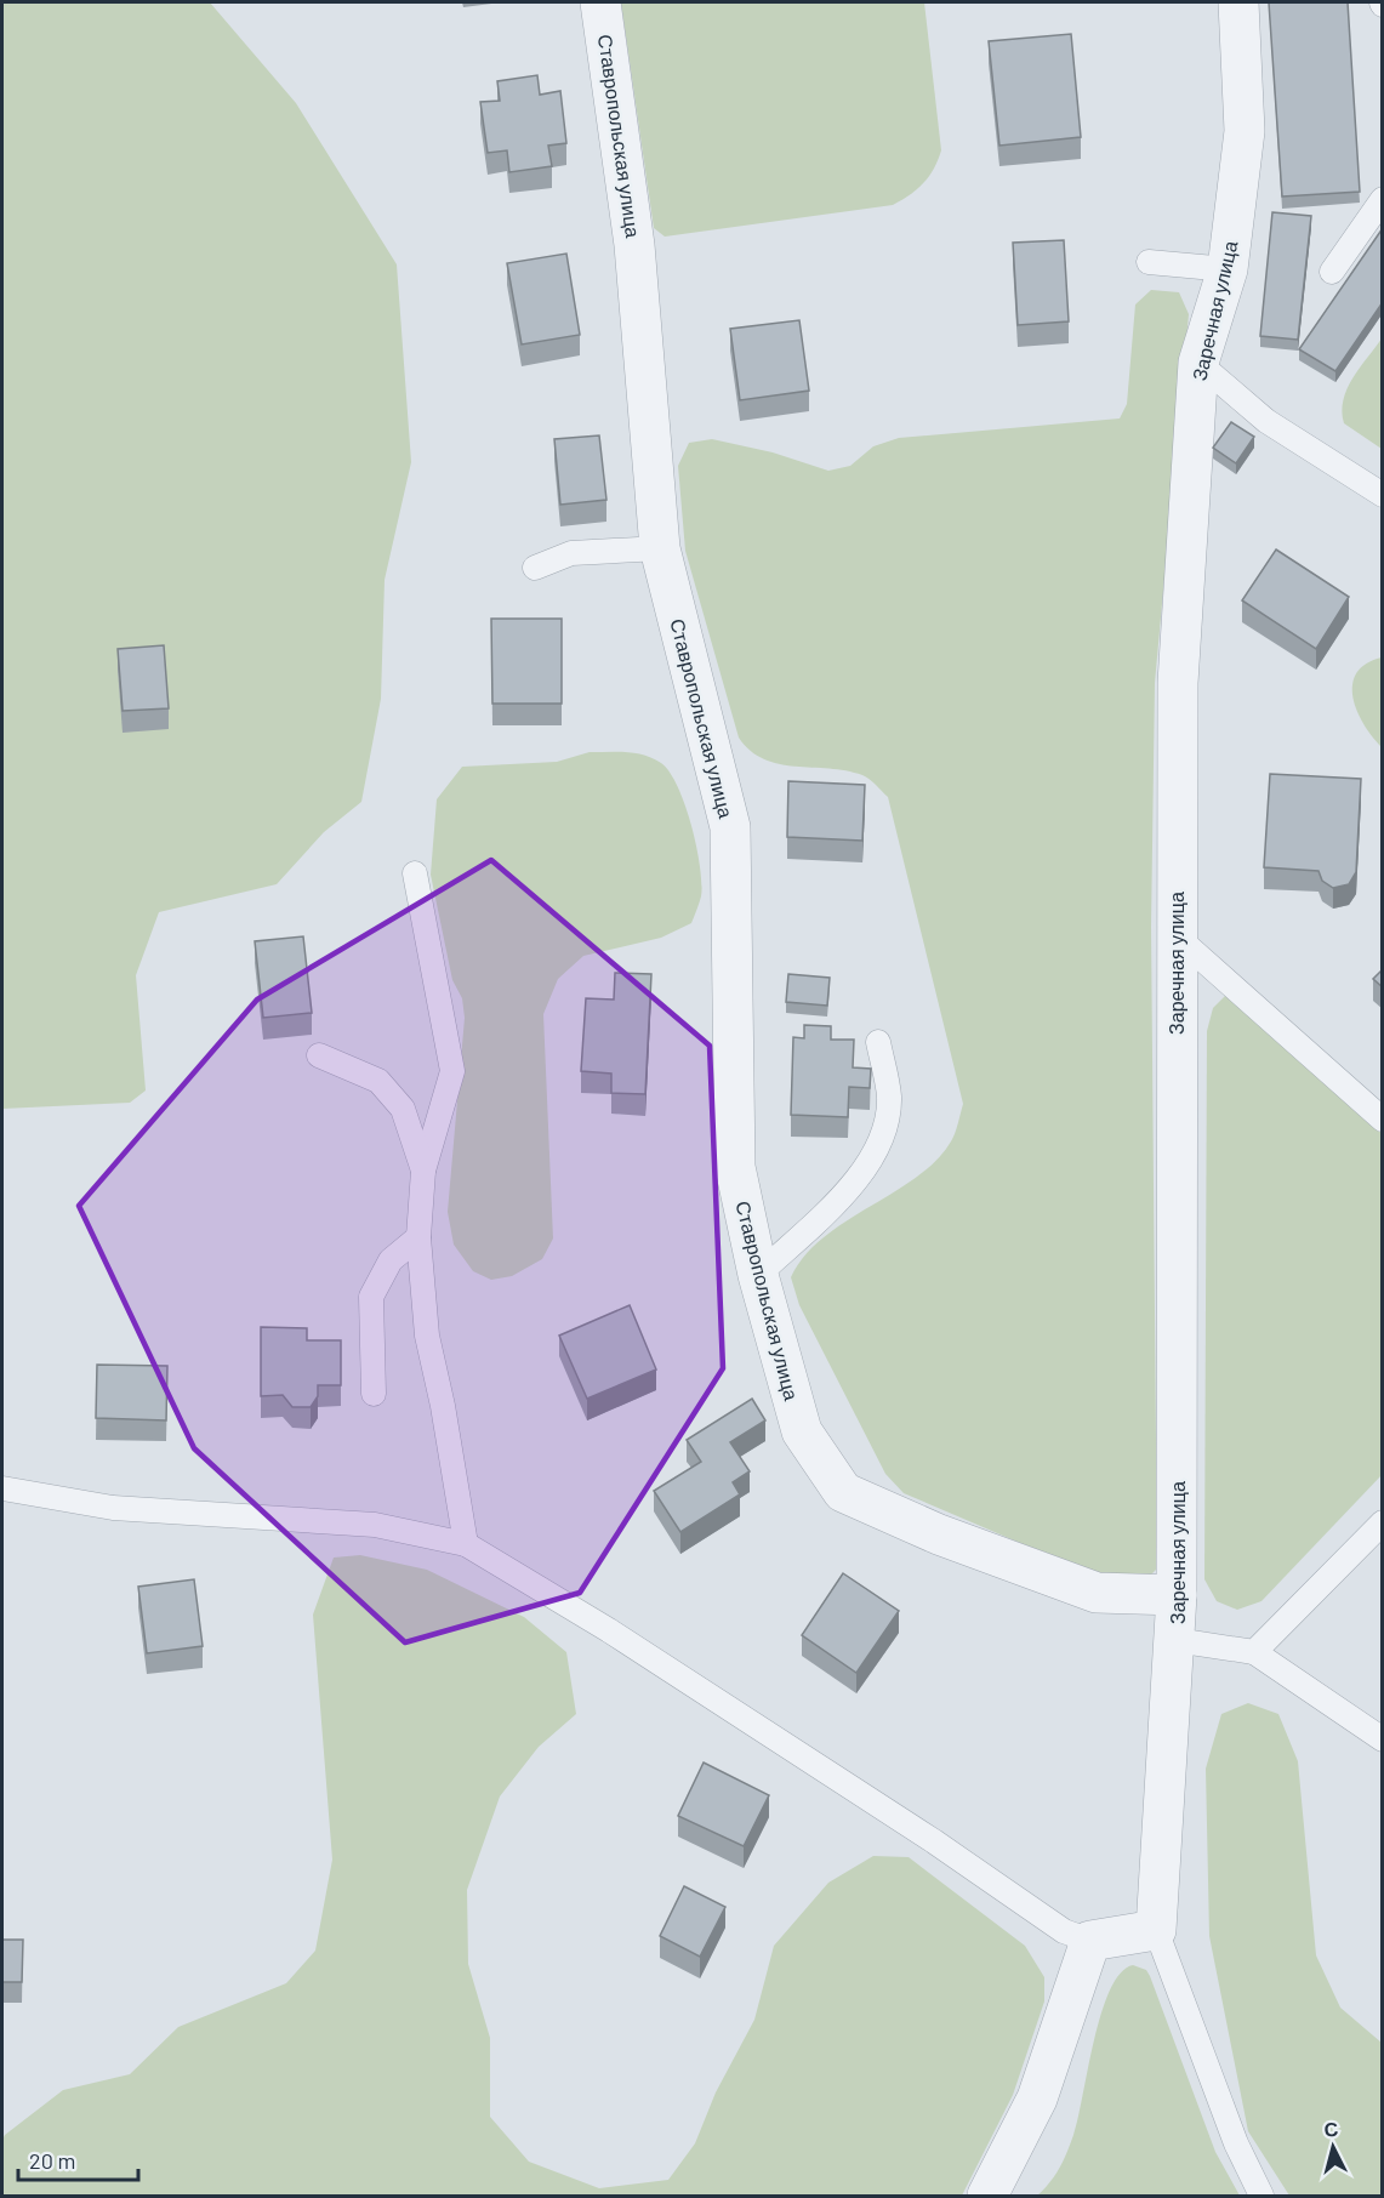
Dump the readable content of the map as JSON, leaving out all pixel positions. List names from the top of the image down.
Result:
{
  "streets": {
    "street": ["Ставропольская улица", "Заречная улица"]
  },
  "crossings": [
    ["Ставропольская улица", "Заречная улица"]
  ],
  "scale_bar": "20 m",
  "north": "top"
}
